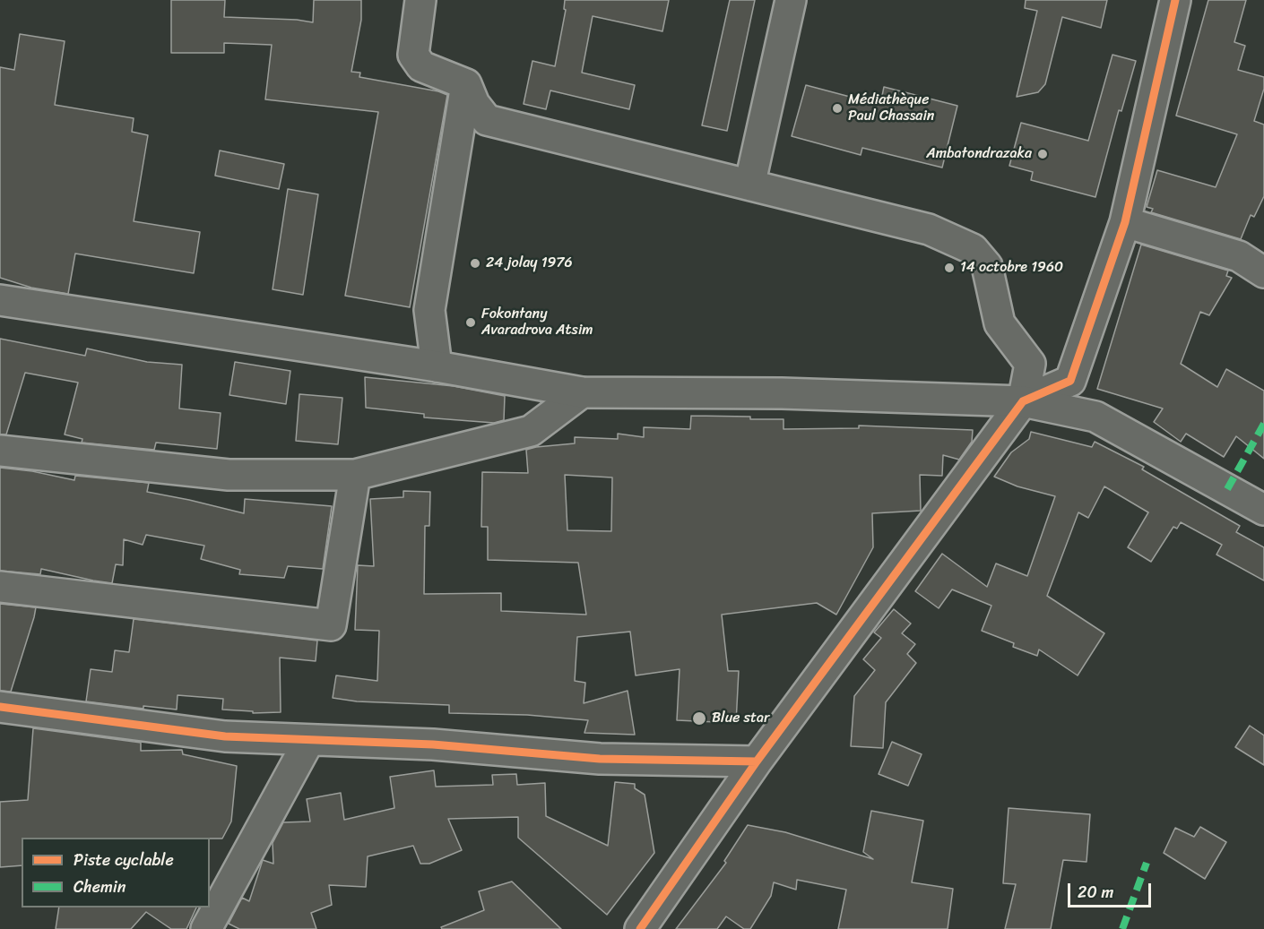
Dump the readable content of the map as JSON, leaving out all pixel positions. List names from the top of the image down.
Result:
{
  "places": [
    "Médiathèque Paul Chassain",
    "Ambatondrazaka",
    "24 jolay 1976",
    "14 octobre 1960",
    "Fokontany Avaradrova Atsim",
    "Blue star"
  ],
  "legend": ["Piste cyclable", "Chemin"],
  "scale_bar": "20 m"
}
